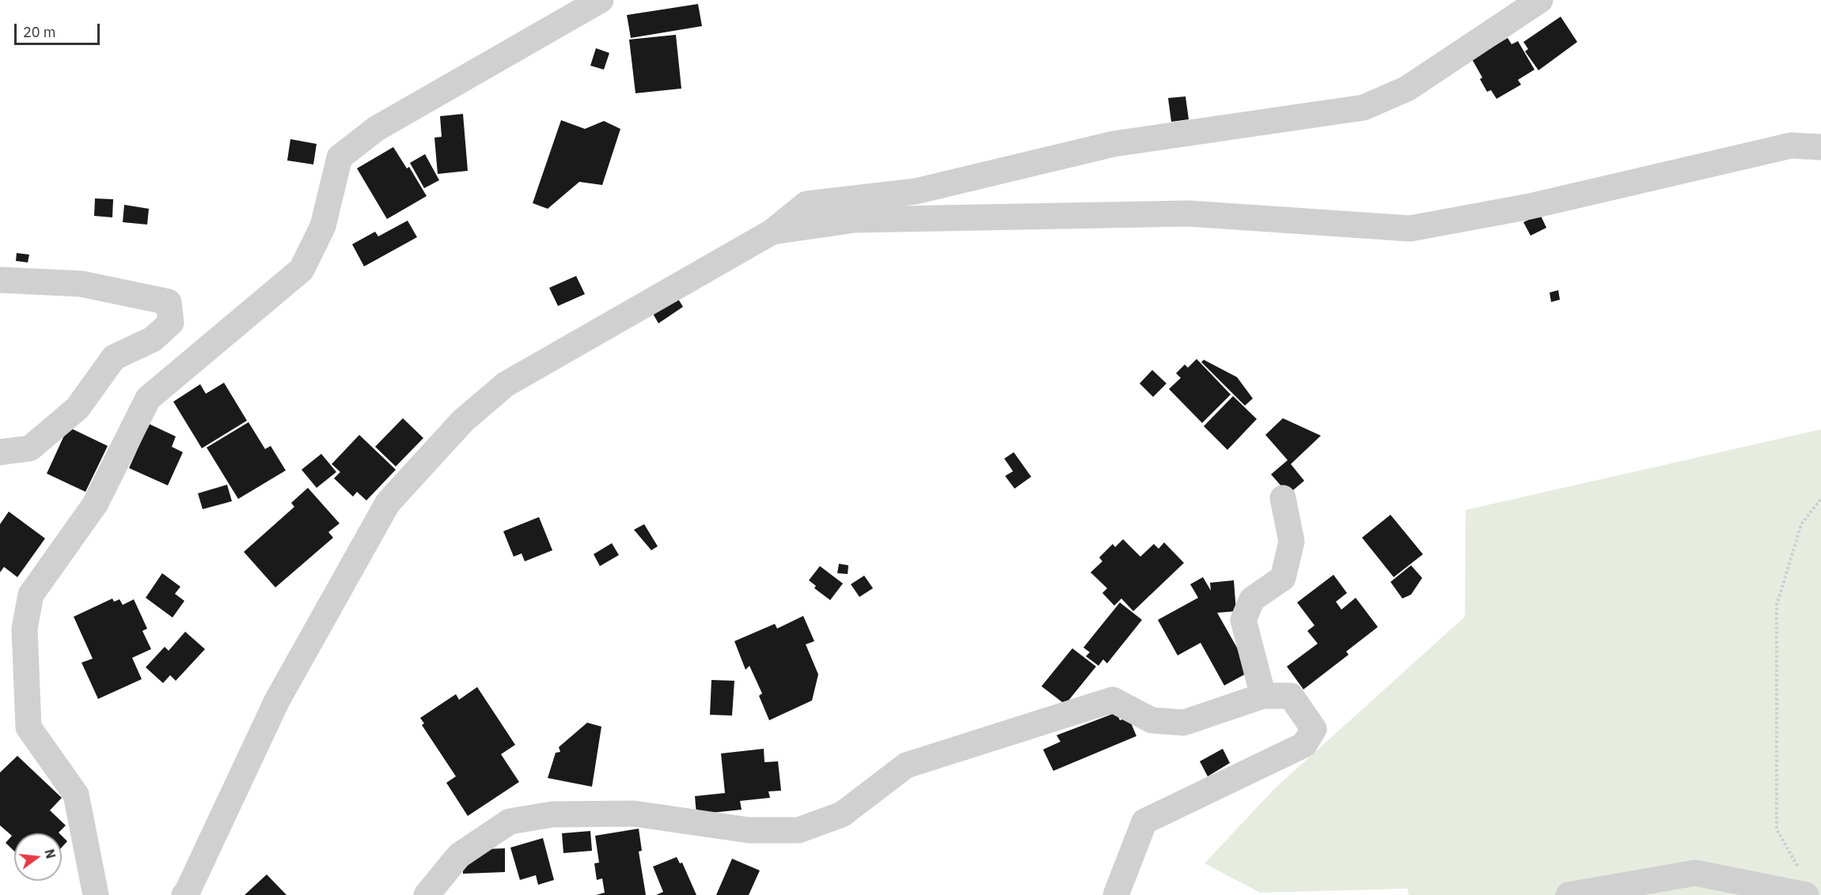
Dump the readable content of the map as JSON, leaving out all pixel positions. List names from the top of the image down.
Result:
{
  "scale_bar": "20 m",
  "north": "right"
}
